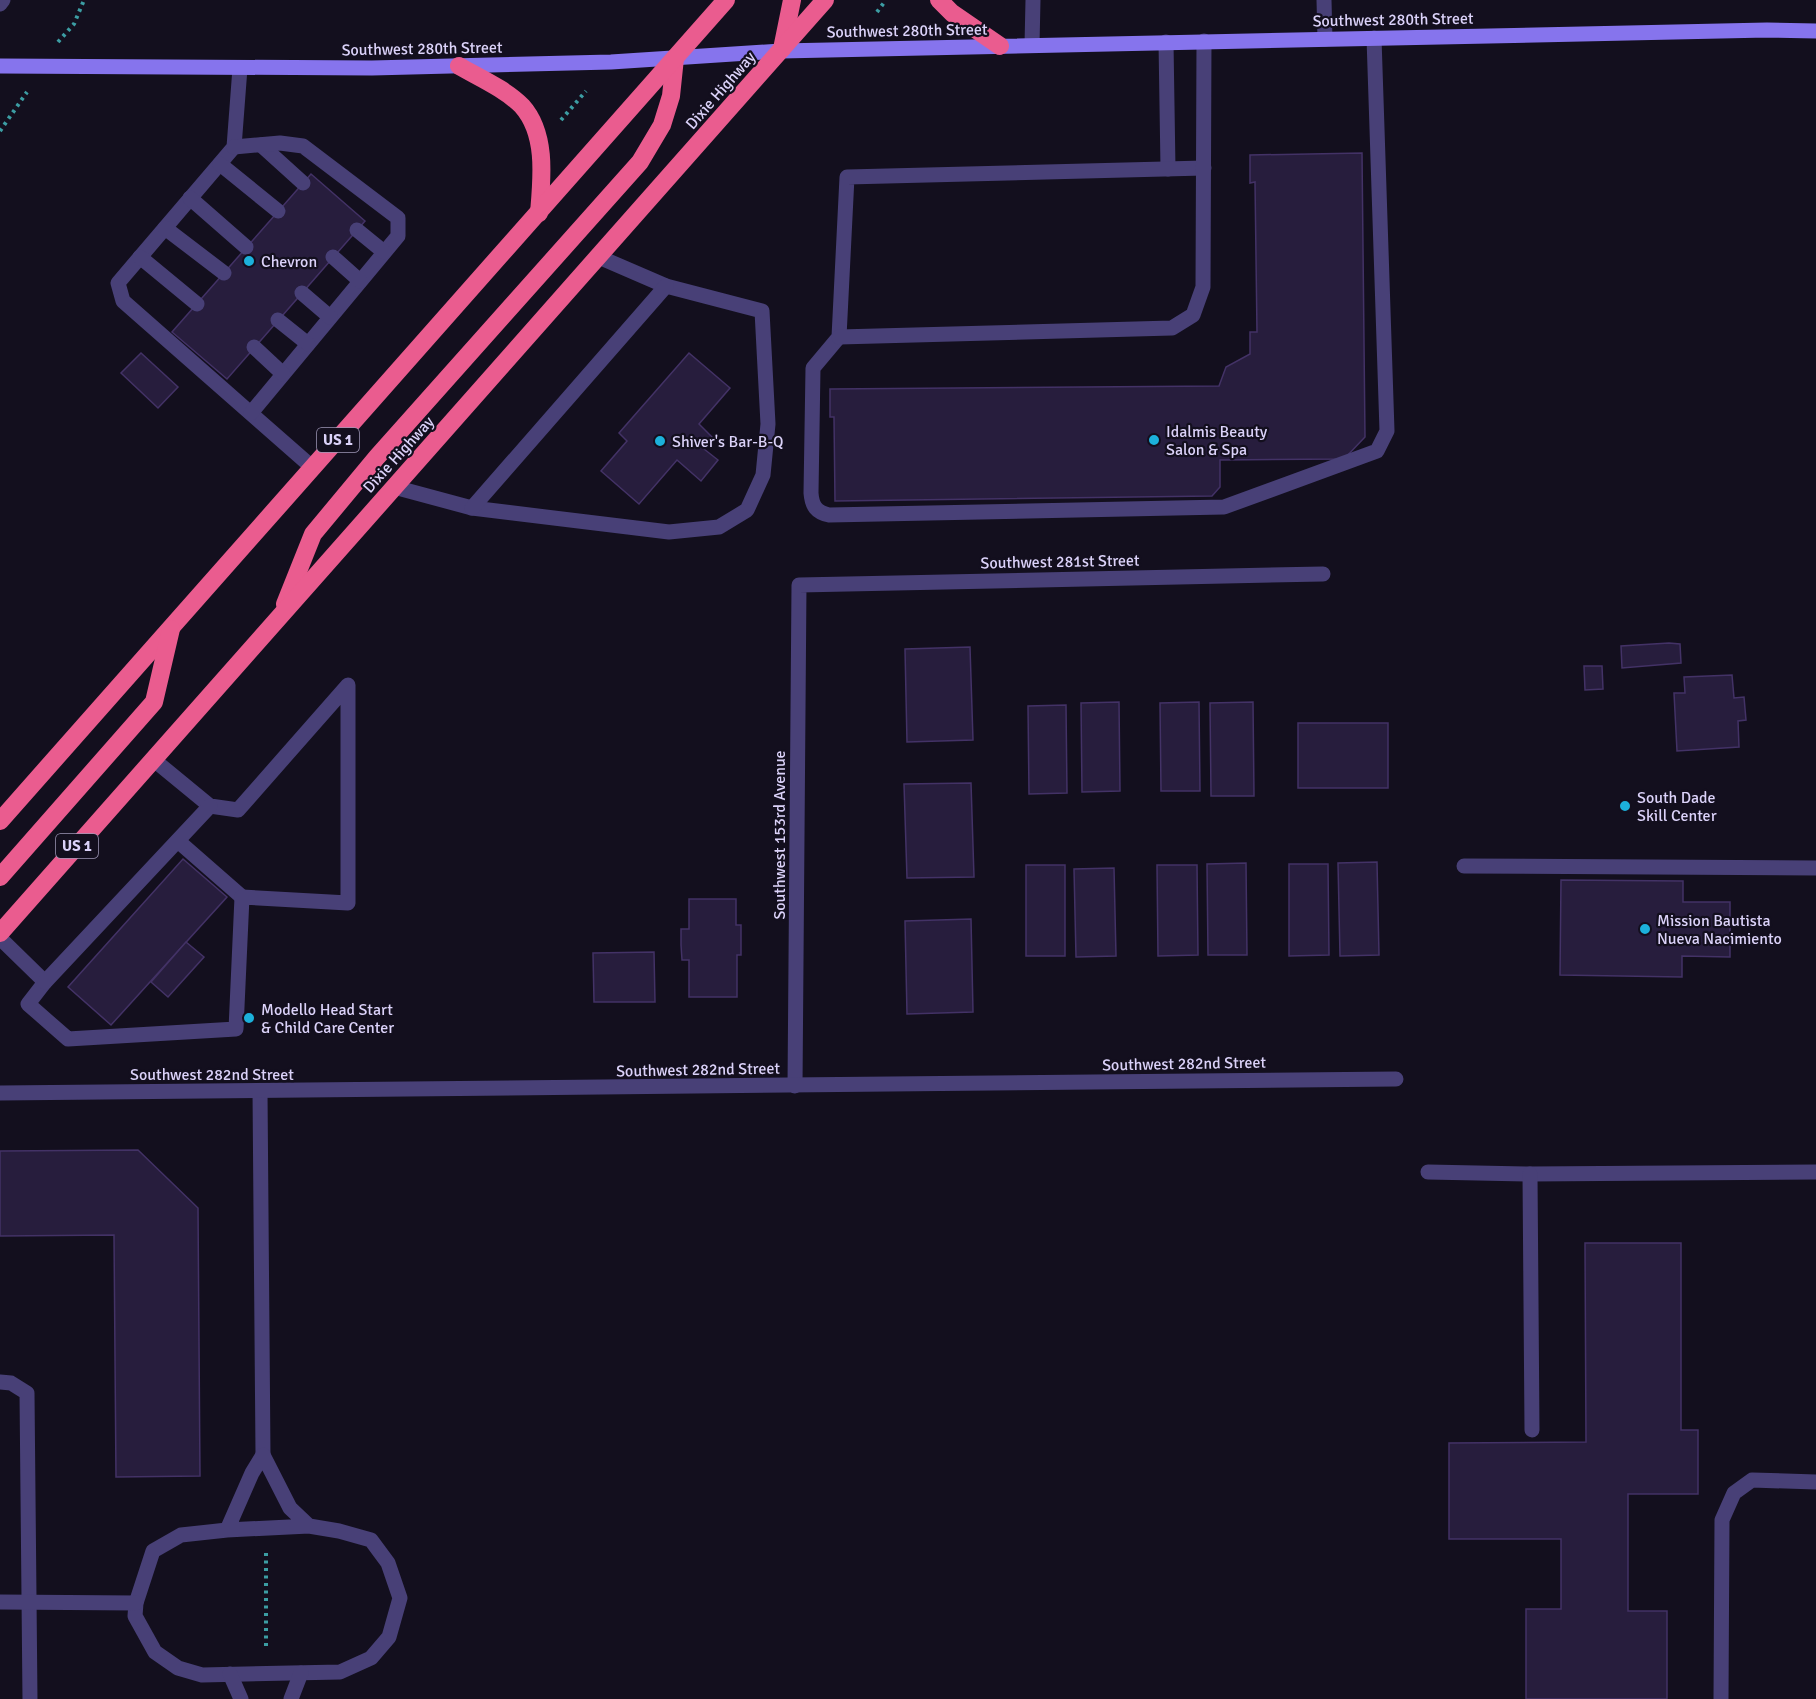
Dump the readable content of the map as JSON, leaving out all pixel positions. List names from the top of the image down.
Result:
{
  "streets": {
    "highway": ["Dixie Highway", "US 1"],
    "street": [
      "Southwest 280th Street",
      "Southwest 281st Street",
      "Southwest 153rd Avenue",
      "Southwest 282nd Street"
    ]
  },
  "crossings": [
    ["Southwest 280th Street", "Dixie Highway"],
    ["Southwest 280th Street", "US 1"],
    ["Southwest 281st Street", "Southwest 153rd Avenue"],
    ["Southwest 153rd Avenue", "Southwest 282nd Street"]
  ],
  "places": [
    "Chevron",
    "Idalmis Beauty Salon & Spa",
    "Shiver's Bar-B-Q",
    "South Dade Skill Center",
    "Mission Bautista Nueva Nacimiento",
    "Modello Head Start & Child Care Center"
  ]
}
